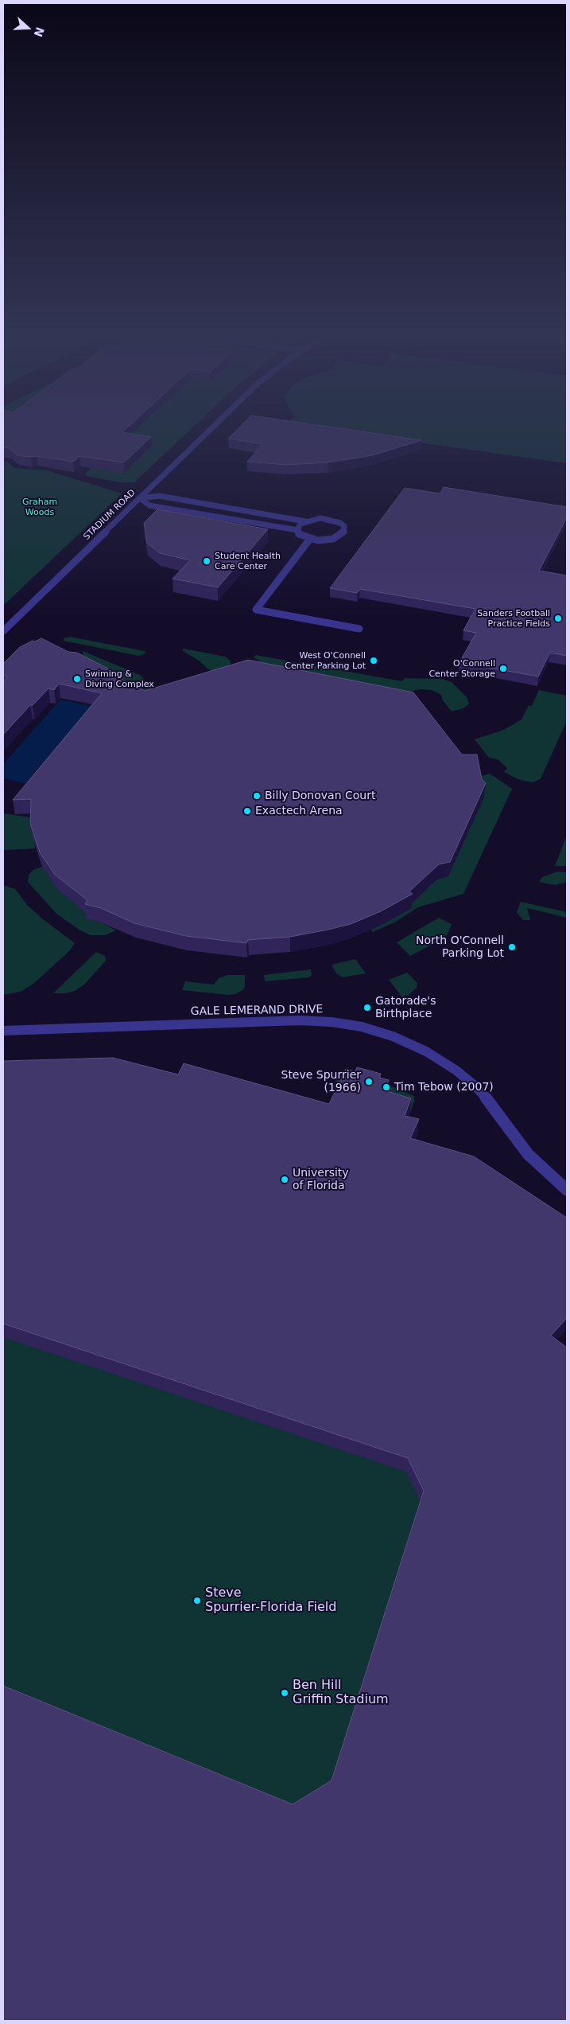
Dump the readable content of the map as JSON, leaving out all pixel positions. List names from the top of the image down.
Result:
{
  "streets": {
    "street": ["STADIUM ROAD", "GALE LEMERAND DRIVE"]
  },
  "parks": ["Graham Woods"],
  "places": [
    "Student Health Care Center",
    "Sanders Football Practice Fields",
    "West O'Connell Center Parking Lot",
    "O'Connell Center Storage",
    "Swiming & Diving Complex",
    "Billy Donovan Court",
    "Exactech Arena",
    "North O'Connell Parking Lot",
    "Gatorade's Birthplace",
    "Steve Spurrier (1966)",
    "Tim Tebow (2007)",
    "University of Florida",
    "Steve Spurrier-Florida Field",
    "Ben Hill Griffin Stadium"
  ],
  "north": "right"
}
